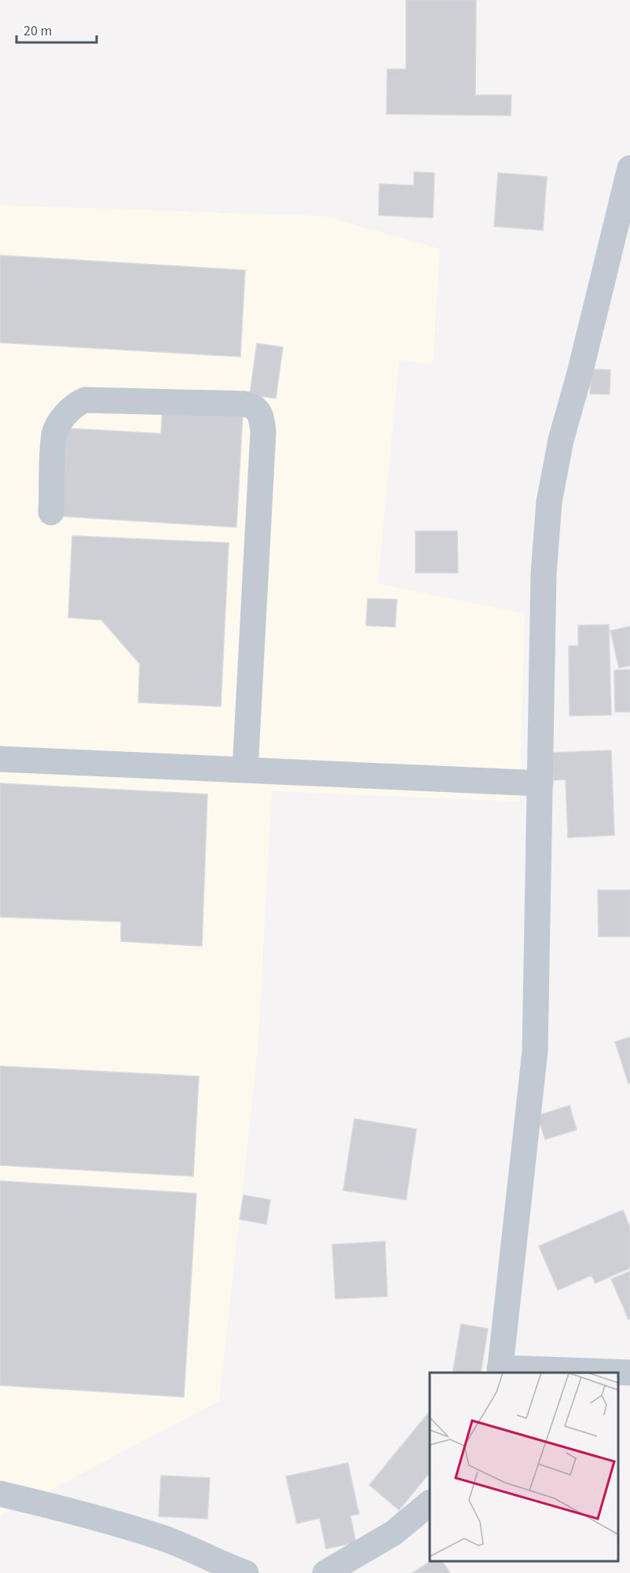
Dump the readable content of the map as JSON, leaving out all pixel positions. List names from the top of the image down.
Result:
{
  "scale_bar": "20 m"
}
